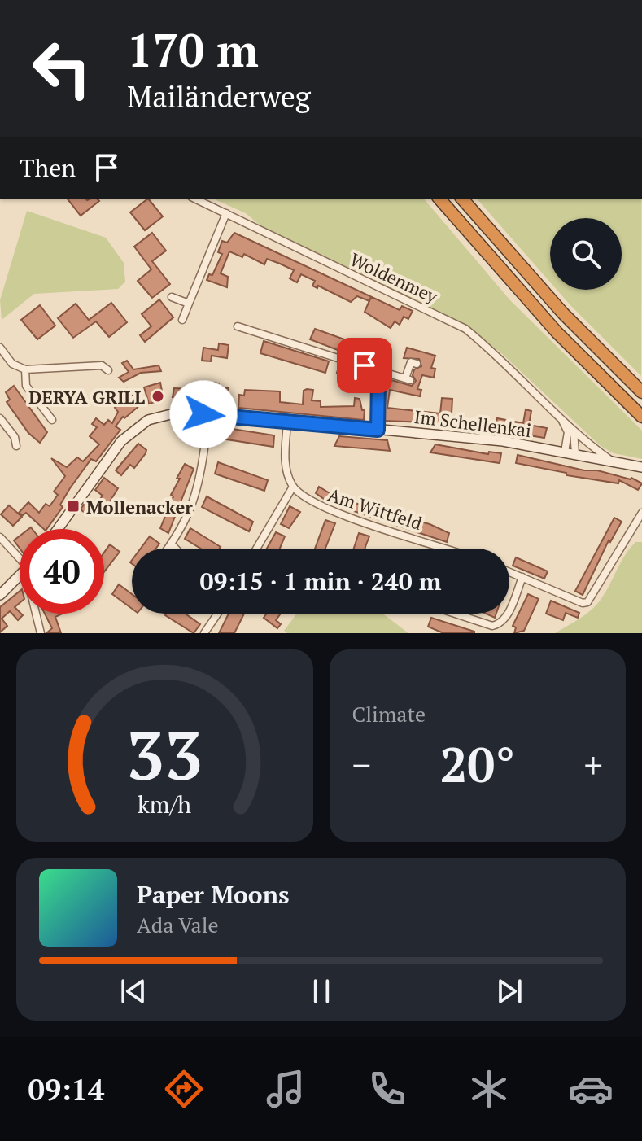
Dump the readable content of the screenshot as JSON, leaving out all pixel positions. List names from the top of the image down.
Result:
{
  "streets": {
    "street": ["Woldenmey", "Im Schellenkai", "Am Wittfeld"]
  },
  "crossings": [
    ["Woldenmey", "Im Schellenkai"]
  ],
  "places": {
    "other": ["DERYA GRILL"],
    "transit": ["Mollenacker"]
  },
  "page": {
    "turn": ["170 m", "Mailänderweg"],
    "then": "Then",
    "limit": "40",
    "trip": "09:15 · 1 min · 240 m",
    "tile": "Climate",
    "heat": ["−", "20°", "+"],
    "song": ["Paper Moons", "Ada Vale"],
    "tabs": "09:14",
    "gauge": ["33", "km/h"]
  }
}
